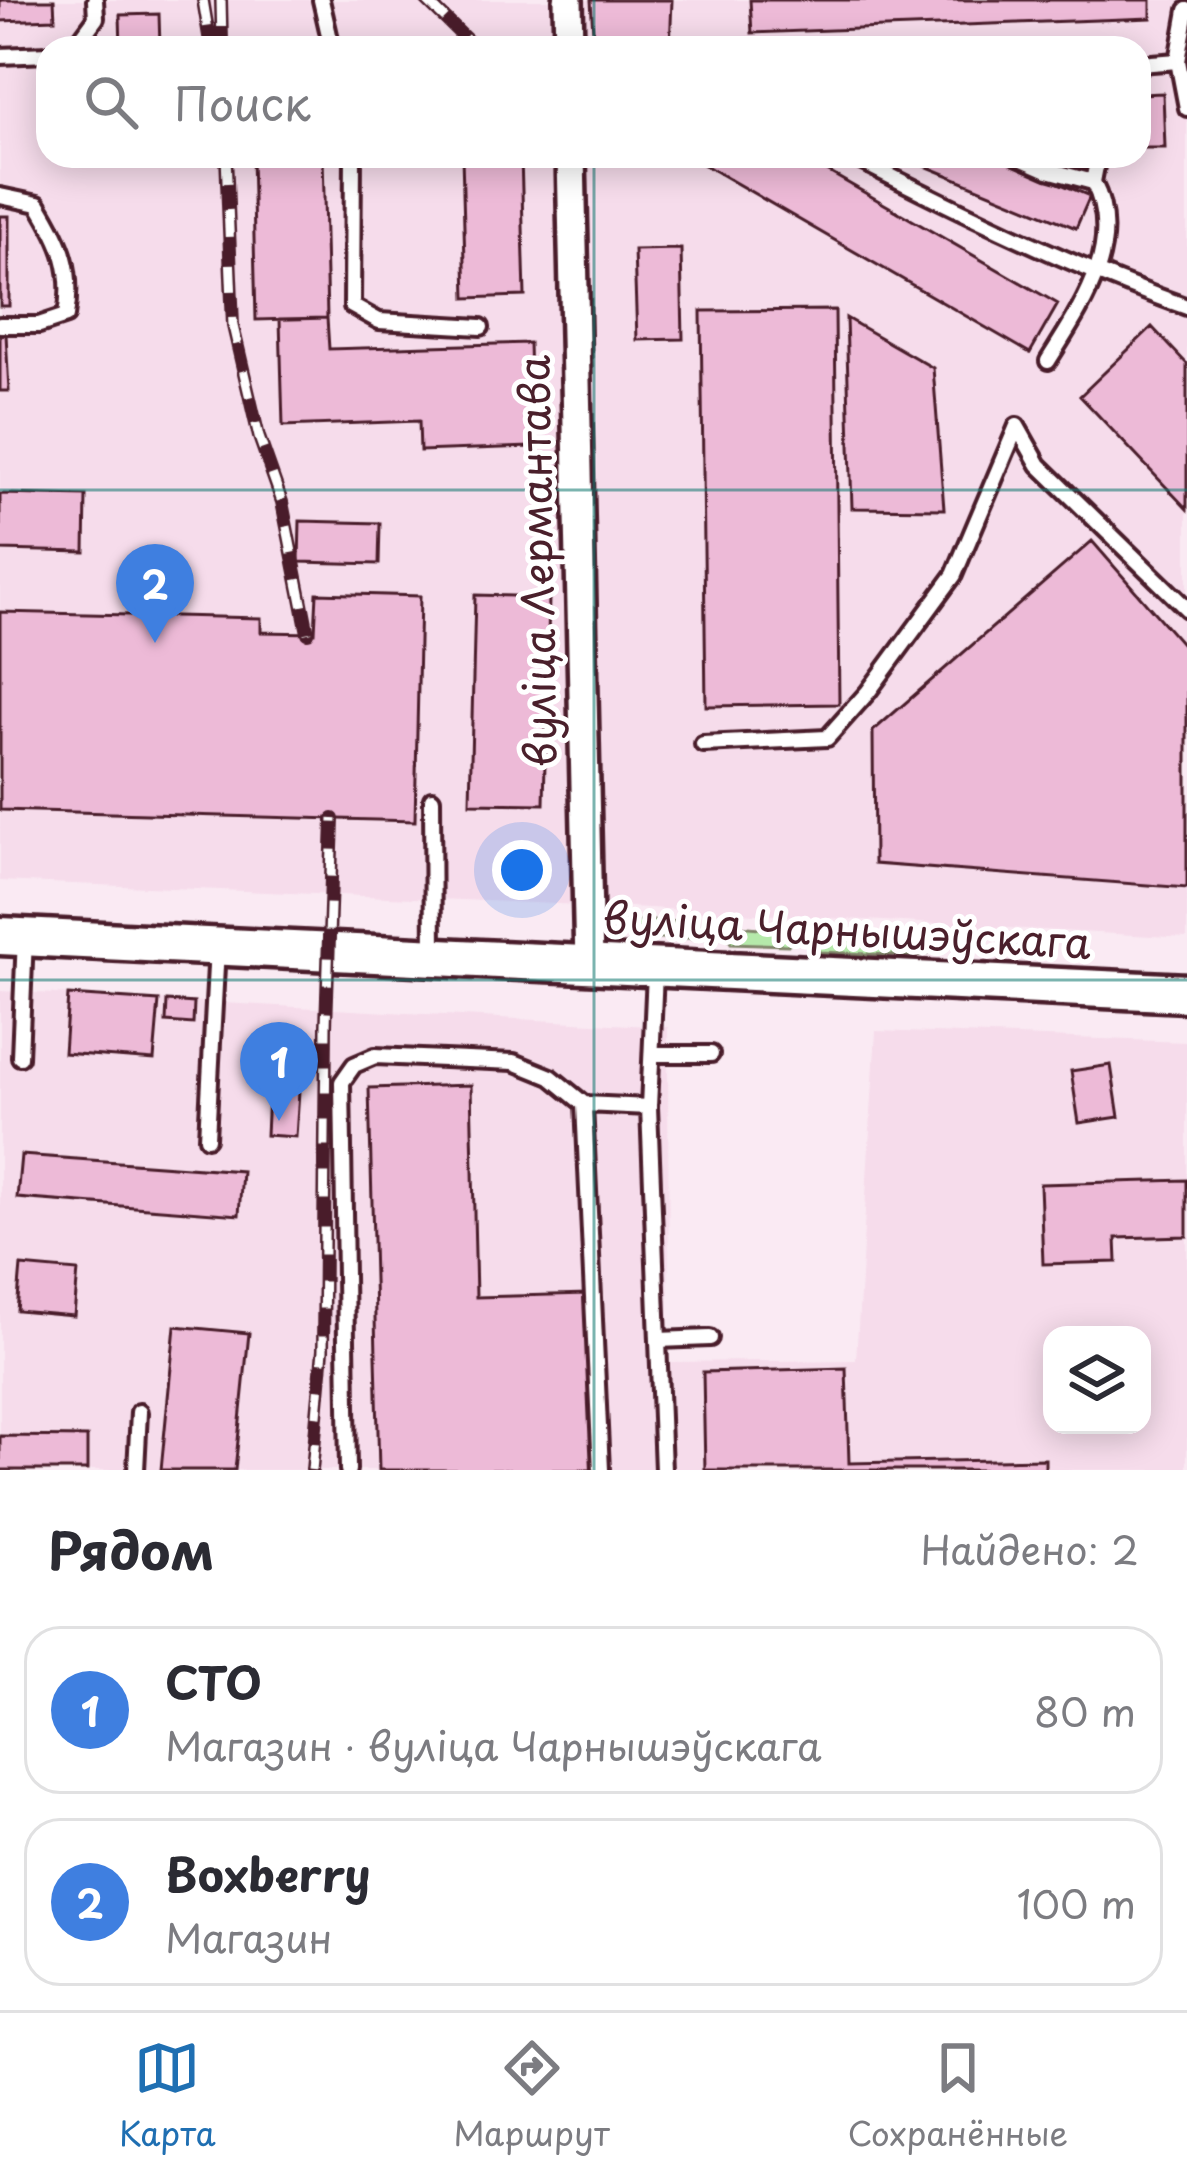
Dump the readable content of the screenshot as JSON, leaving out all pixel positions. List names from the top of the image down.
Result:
{
  "streets": {
    "main road": ["вуліца Чарнышэўскага"],
    "street": ["вуліца Лермантава"]
  },
  "crossings": [
    ["вуліца Лермантава", "вуліца Чарнышэўскага"]
  ],
  "page": {
    "search": "Поиск",
    "pins": ["2", "1"],
    "heading": ["Рядом", "Найдено: 2"],
    "list": [
      {
        "mark": "1",
        "name": "СТО",
        "note": "Магазин · вуліца Чарнышэўскага",
        "value": "80 m"
      },
      {
        "mark": "2",
        "name": "Boxberry",
        "note": "Магазин",
        "value": "100 m"
      }
    ],
    "nav": ["Карта", "Маршрут", "Сохранённые"]
  }
}
